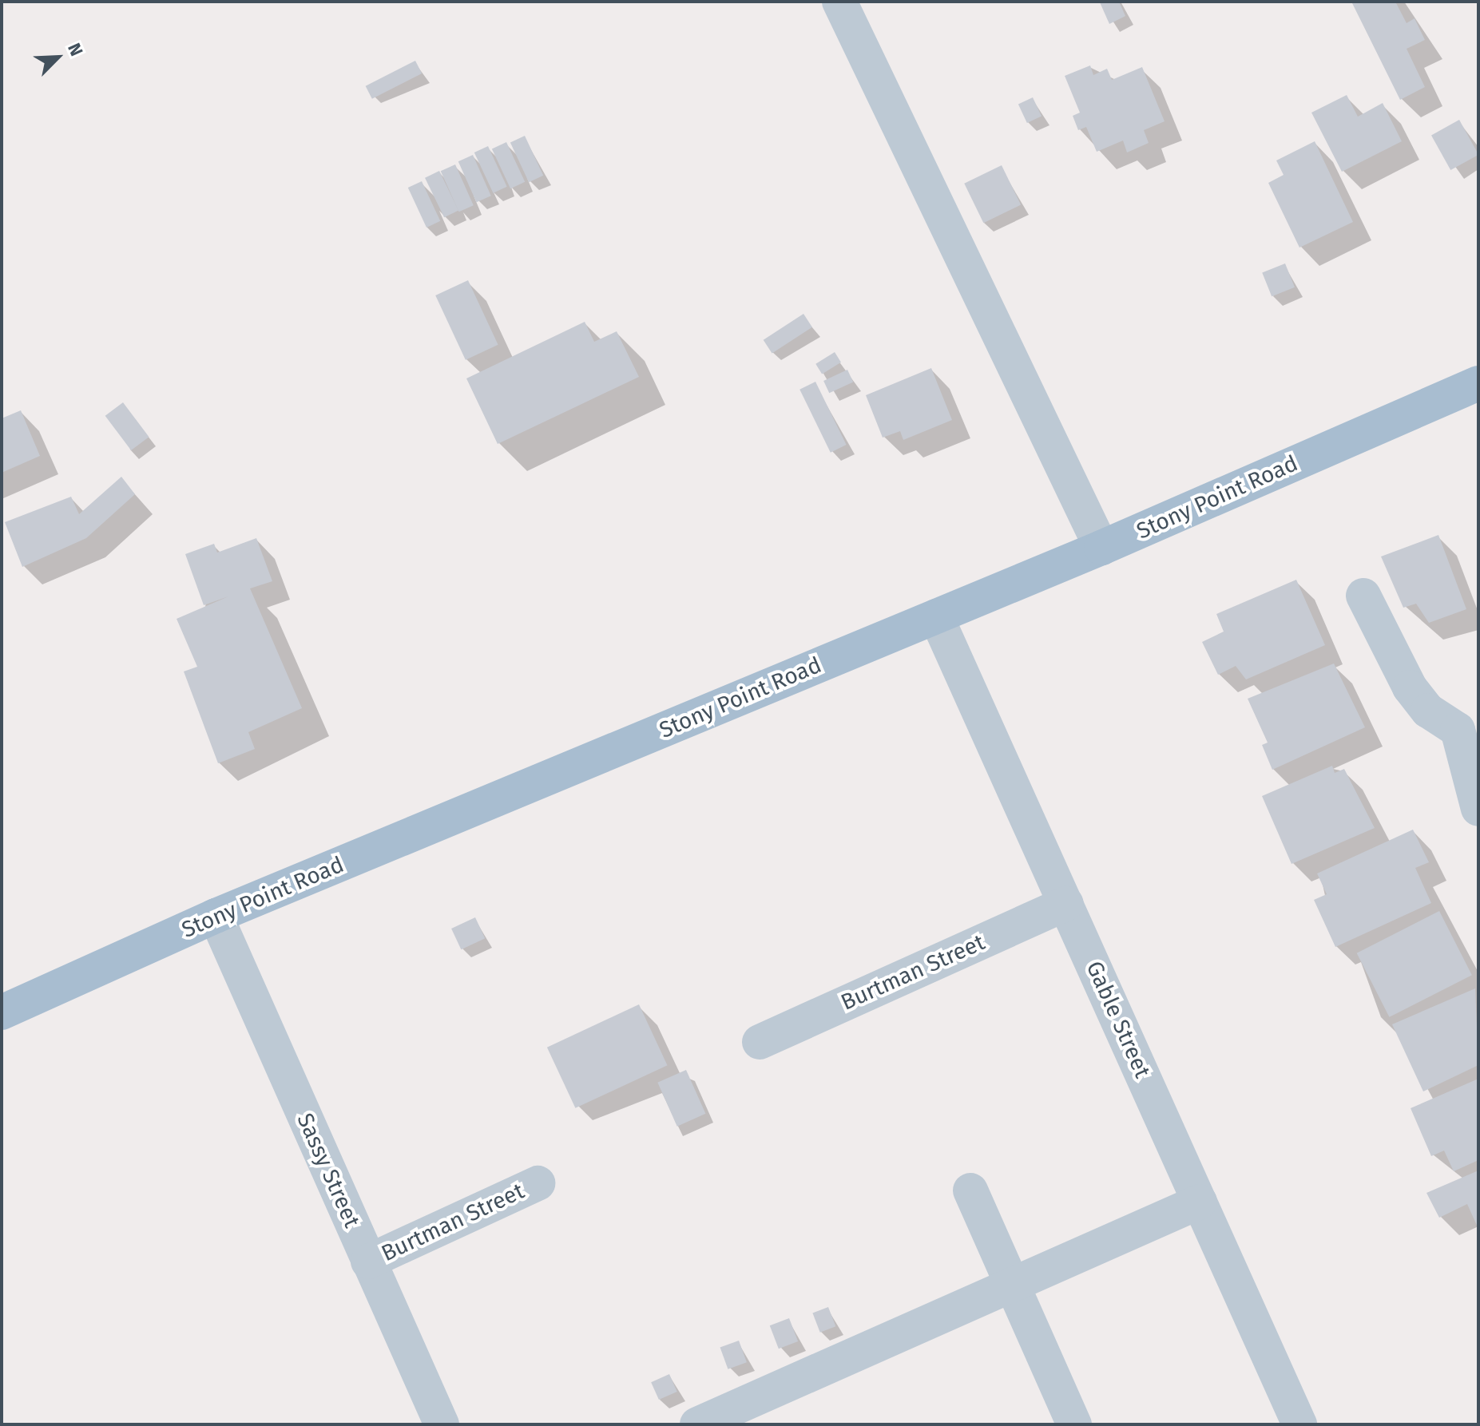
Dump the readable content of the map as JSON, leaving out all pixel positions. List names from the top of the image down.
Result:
{
  "streets": {
    "main road": ["Stony Point Road"],
    "street": ["Burtman Street", "Gable Street", "Sassy Street"]
  },
  "crossings": [
    ["Stony Point Road", "Gable Street"],
    ["Stony Point Road", "Sassy Street"],
    ["Burtman Street", "Gable Street"],
    ["Burtman Street", "Sassy Street"]
  ],
  "north": "top right"
}
